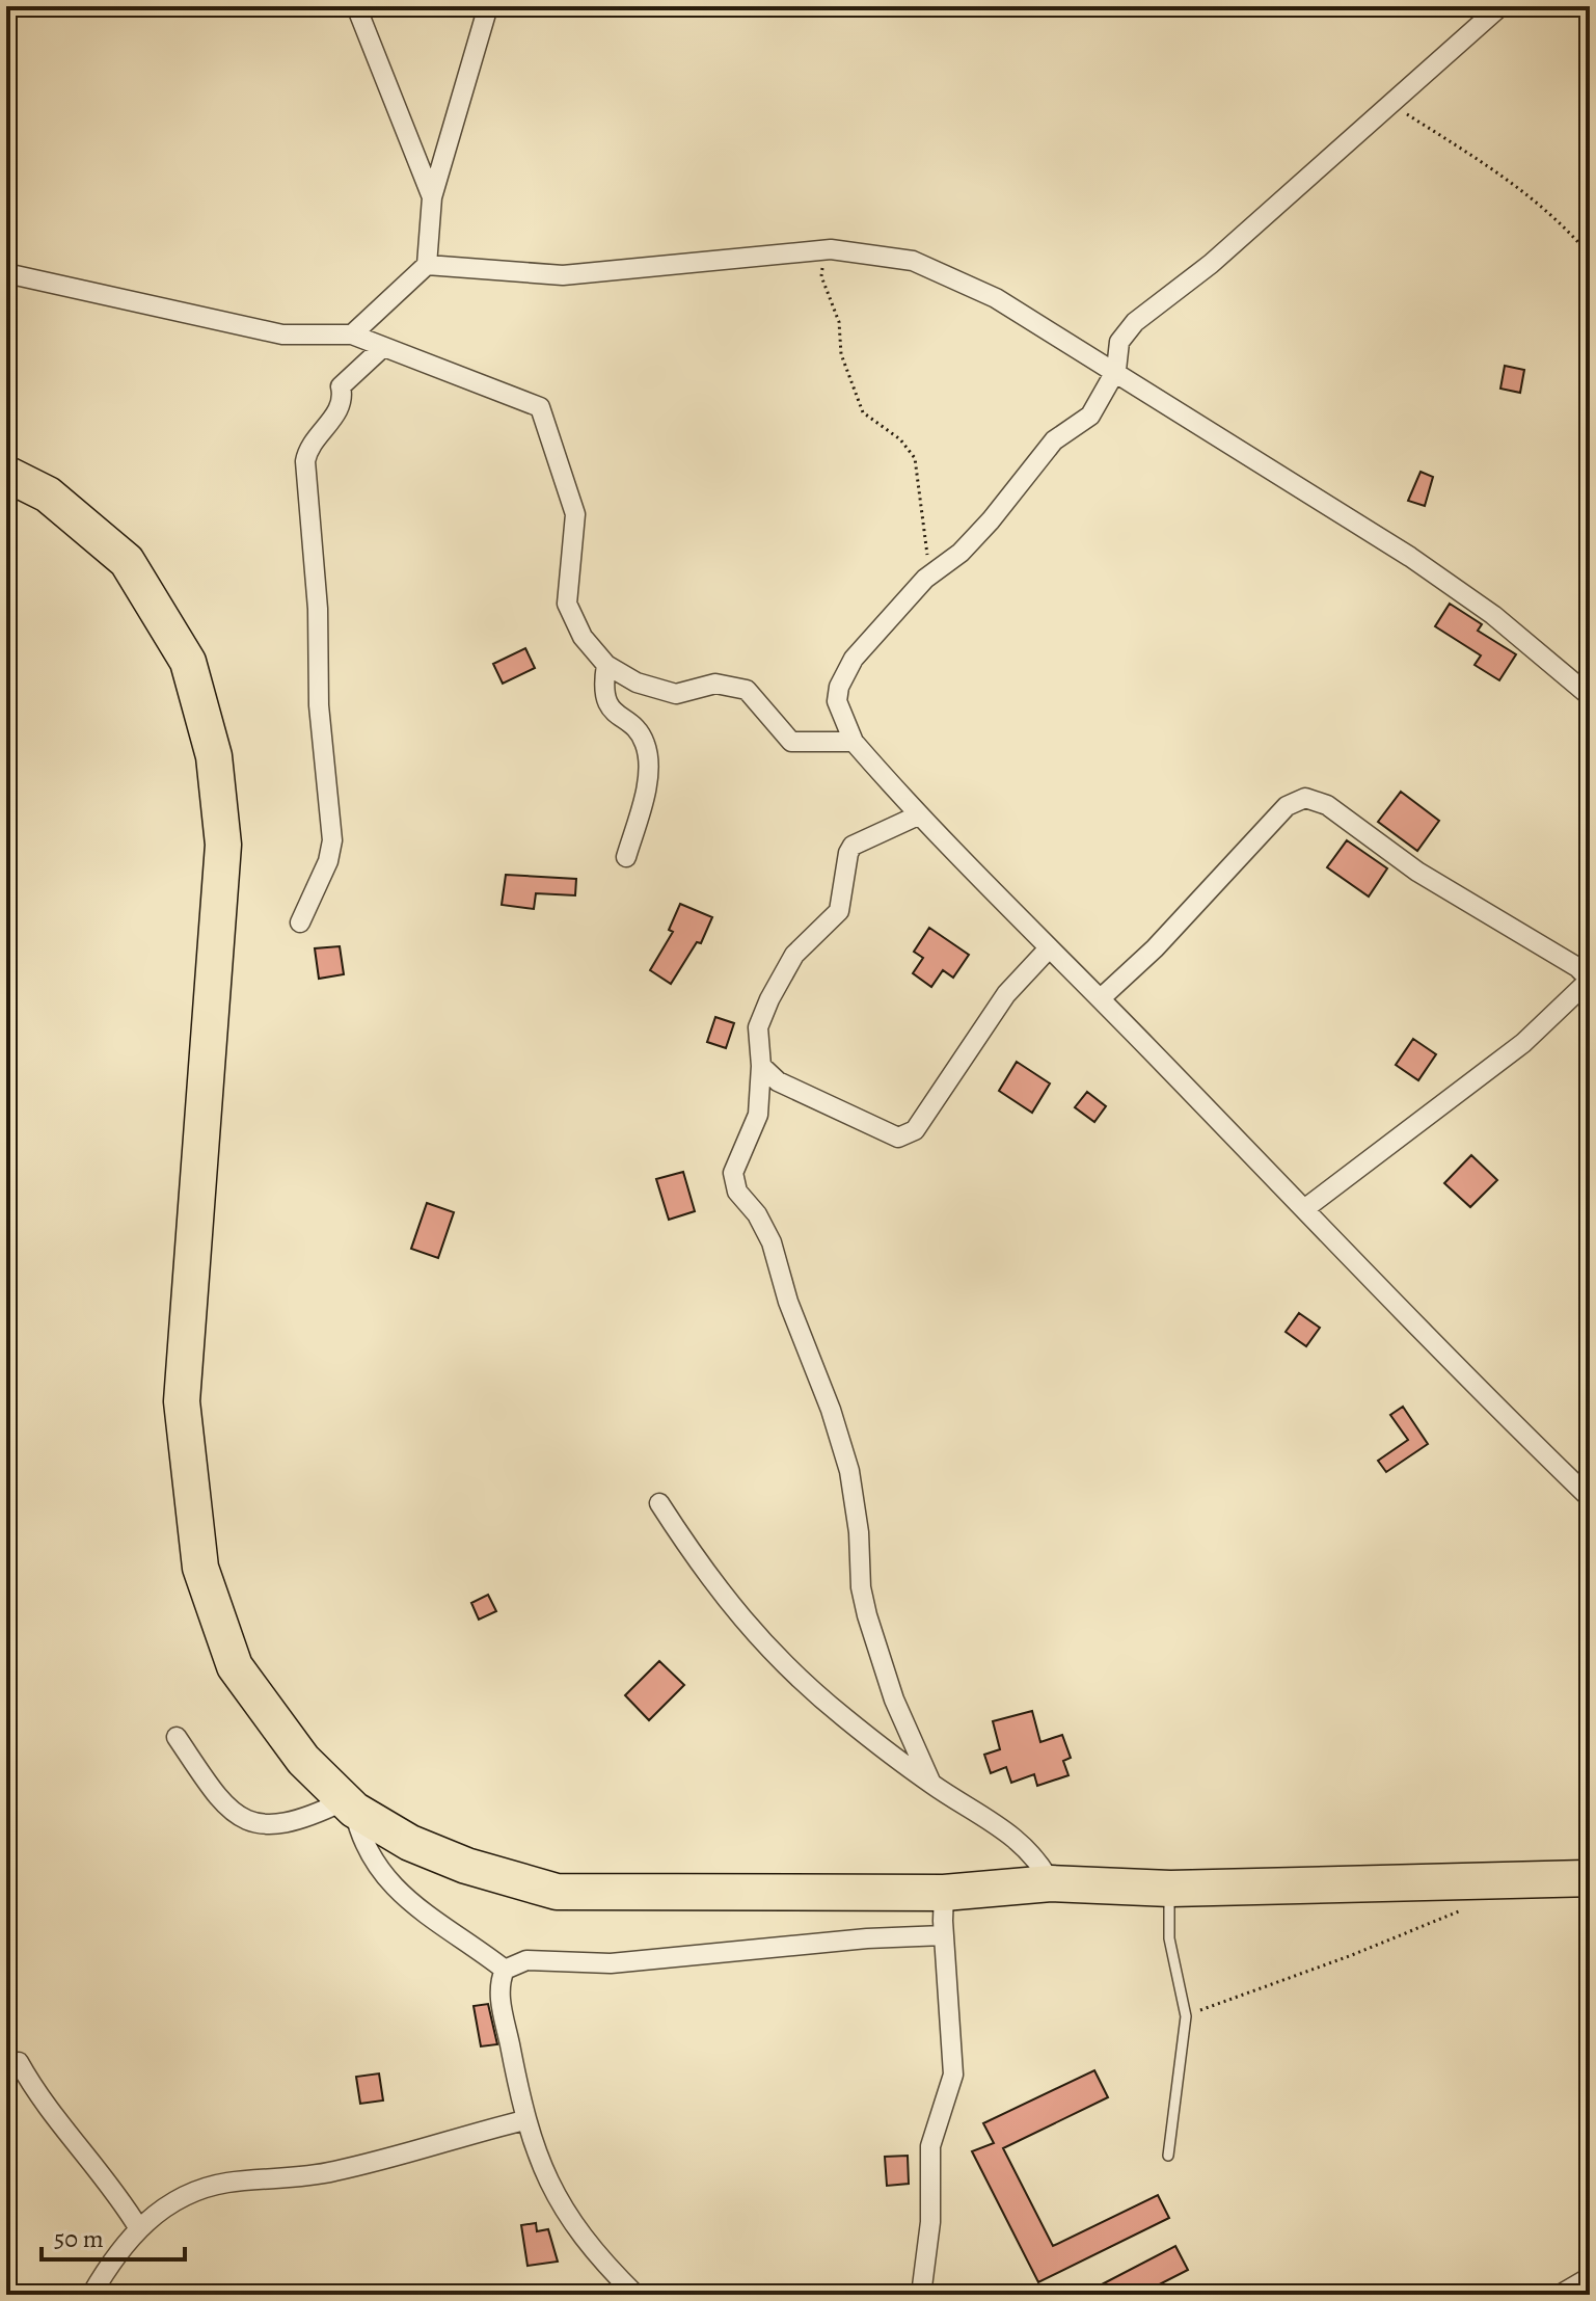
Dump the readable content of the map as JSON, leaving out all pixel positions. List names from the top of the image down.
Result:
{
  "scale_bar": "50 m"
}
